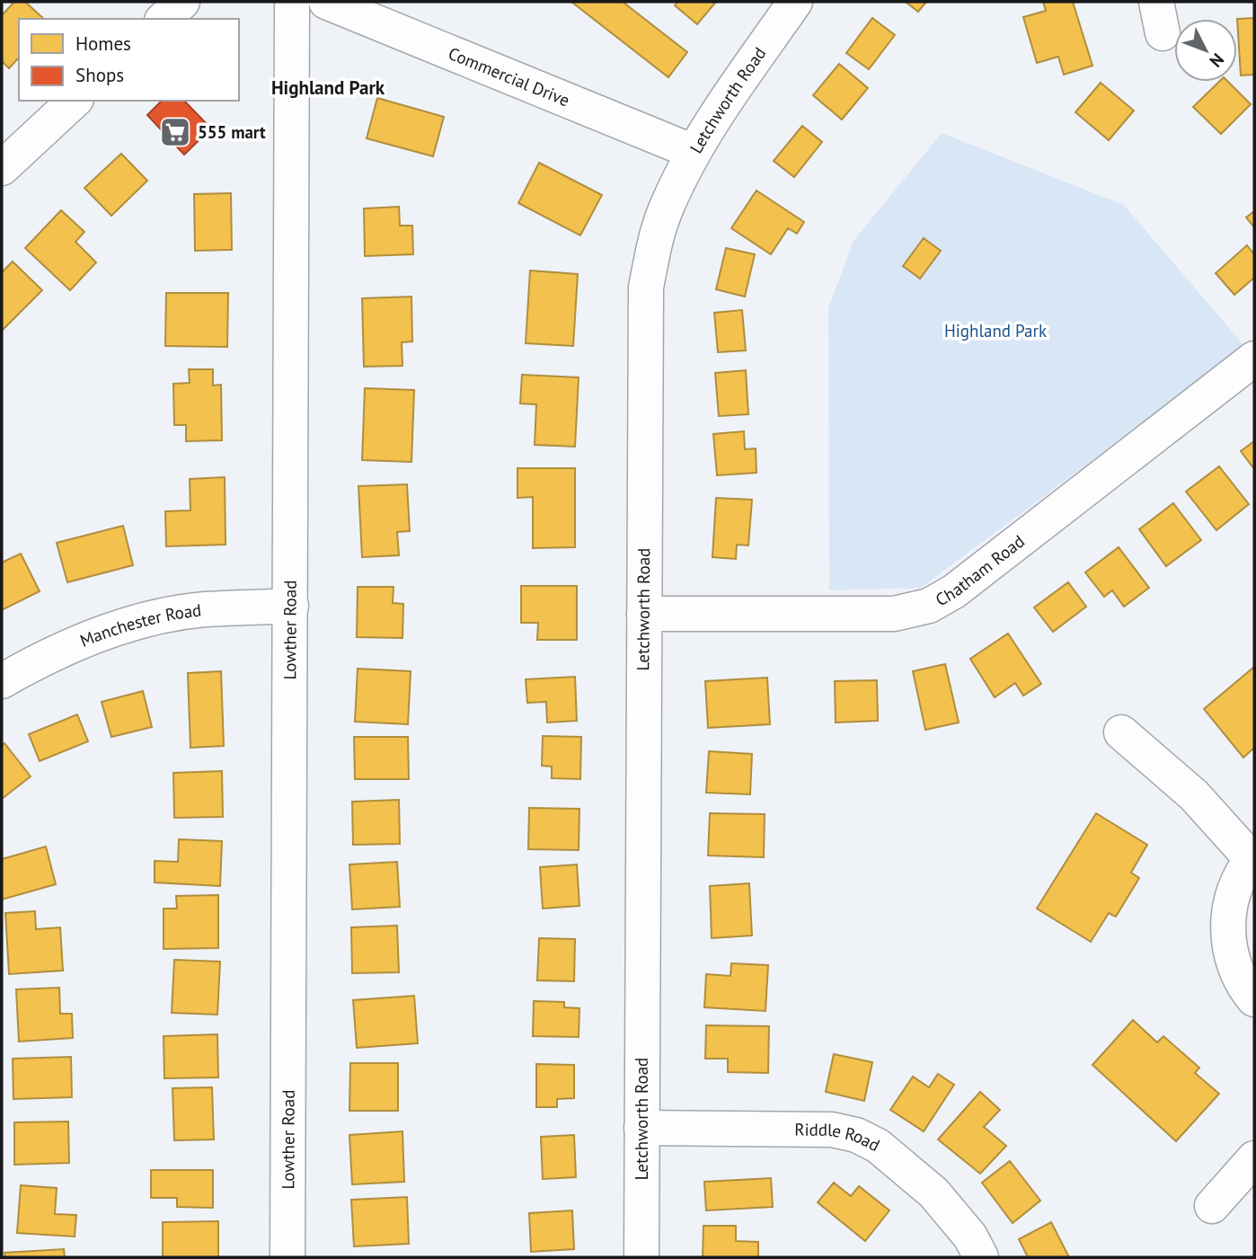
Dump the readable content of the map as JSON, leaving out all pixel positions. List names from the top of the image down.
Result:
{
  "streets": {
    "street": [
      "Commercial Drive",
      "Letchworth Road",
      "Chatham Road",
      "Manchester Road",
      "Lowther Road",
      "Riddle Road"
    ]
  },
  "crossings": [
    ["Commercial Drive", "Letchworth Road"],
    ["Letchworth Road", "Chatham Road"],
    ["Letchworth Road", "Riddle Road"],
    ["Manchester Road", "Lowther Road"]
  ],
  "districts": ["Highland Park"],
  "parks": ["Highland Park"],
  "places": {
    "supermarket": ["555 mart"]
  },
  "legend": ["Homes", "Shops"],
  "north": "bottom right"
}
